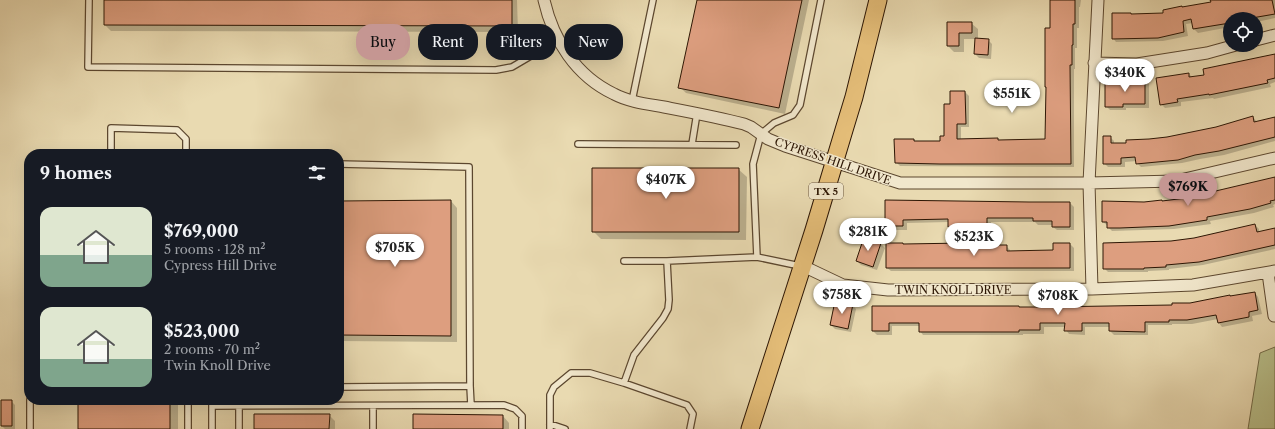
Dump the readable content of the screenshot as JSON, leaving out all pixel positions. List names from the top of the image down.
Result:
{
  "streets": {
    "main road": ["TX 5"],
    "street": ["CYPRESS HILL DRIVE", "TWIN KNOLL DRIVE"]
  },
  "crossings": [
    ["CYPRESS HILL DRIVE", "TX 5"],
    ["TX 5", "TWIN KNOLL DRIVE"]
  ],
  "page": {
    "chip": [
      "Buy",
      "Rent",
      "Filters",
      "New"
    ],
    "price": [
      "$340K",
      "$551K",
      "$407K",
      "$769K",
      "$281K",
      "$523K",
      "$705K",
      "$758K",
      "$708K"
    ],
    "heading": "9 homes",
    "list": [
      {
        "name": "$769,000",
        "note": "5 rooms · 128 m² · Cypress Hill Drive"
      },
      {
        "name": "$523,000",
        "note": "2 rooms · 70 m² · Twin Knoll Drive"
      }
    ]
  }
}
